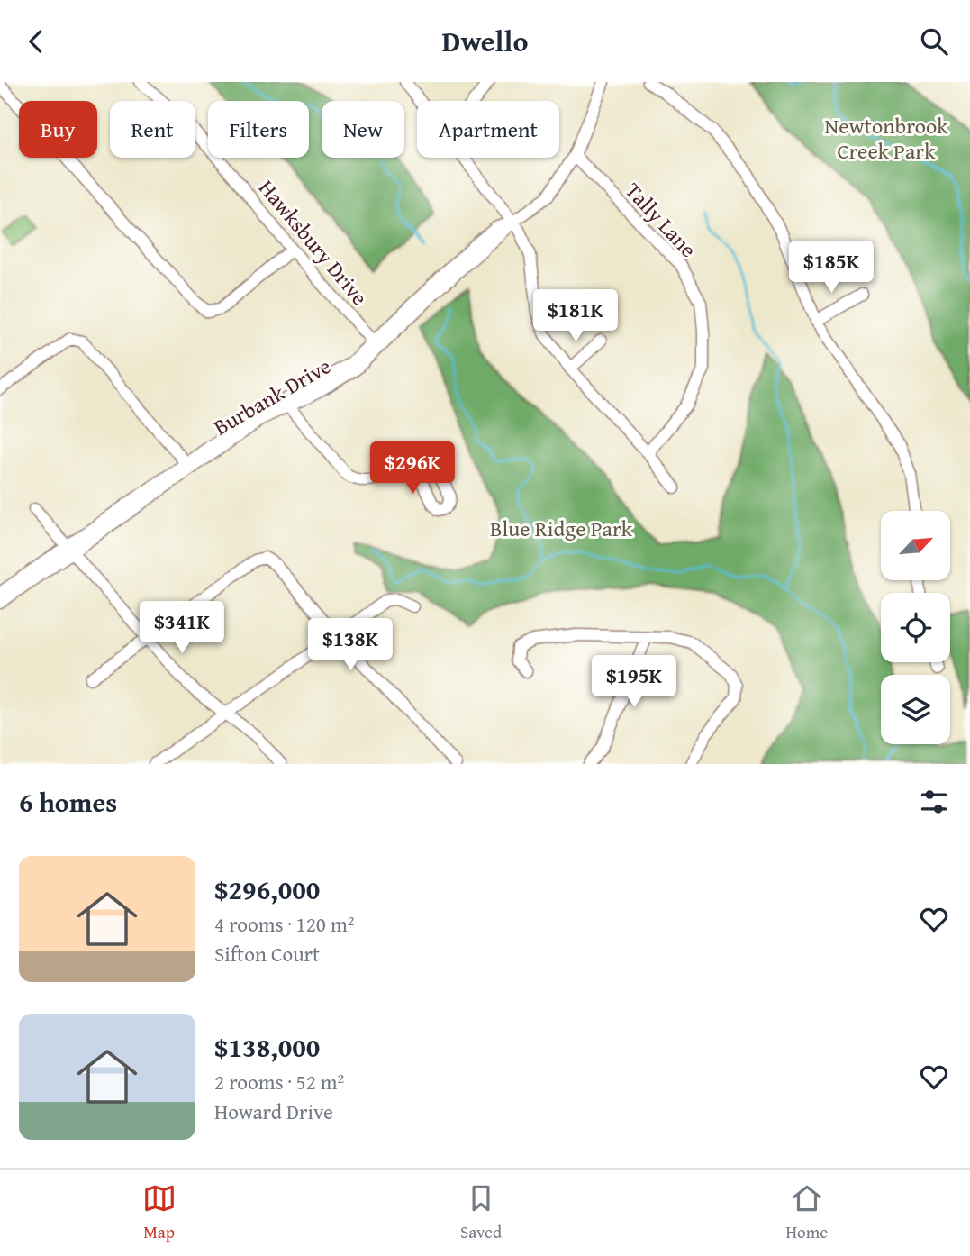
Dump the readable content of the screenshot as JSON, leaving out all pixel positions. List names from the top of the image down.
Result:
{
  "streets": {
    "street": ["Tally Lane", "Hawksbury Drive", "Burbank Drive"]
  },
  "crossings": [
    ["Tally Lane", "Burbank Drive"],
    ["Hawksbury Drive", "Burbank Drive"]
  ],
  "parks": ["Newtonbrook Creek Park", "Blue Ridge Park"],
  "north": "top right",
  "page": {
    "header": "Dwello",
    "chip": [
      "Buy",
      "Rent",
      "Filters",
      "New",
      "Apartment"
    ],
    "price": [
      "$185K",
      "$181K",
      "$296K",
      "$341K",
      "$138K",
      "$195K"
    ],
    "heading": "6 homes",
    "list": [
      {
        "name": "$296,000",
        "note": "4 rooms · 120 m² · Sifton Court"
      },
      {
        "name": "$138,000",
        "note": "2 rooms · 52 m² · Howard Drive"
      }
    ],
    "tabs": ["Map", "Saved", "Home"]
  }
}
